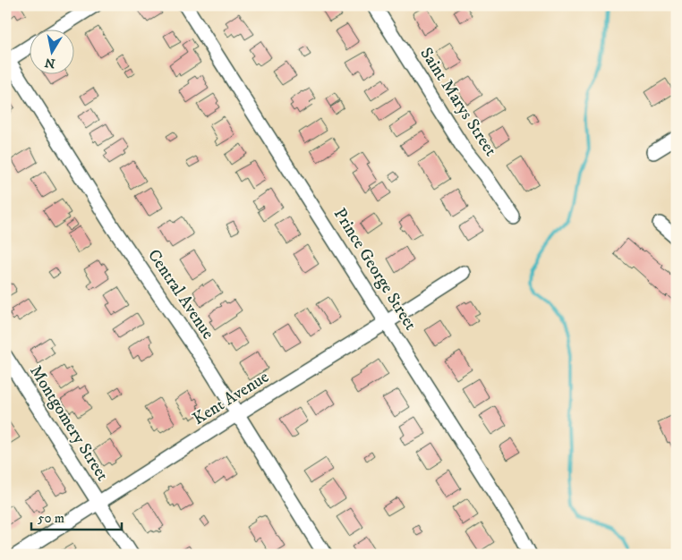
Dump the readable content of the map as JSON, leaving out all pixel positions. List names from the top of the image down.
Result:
{
  "streets": {
    "street": [
      "Saint Marys Street",
      "Prince George Street",
      "Central Avenue",
      "Kent Avenue",
      "Montgomery Street"
    ]
  },
  "crossings": [
    ["Prince George Street", "Kent Avenue"],
    ["Central Avenue", "Kent Avenue"],
    ["Kent Avenue", "Montgomery Street"]
  ],
  "scale_bar": "50 m",
  "north": "bottom"
}
